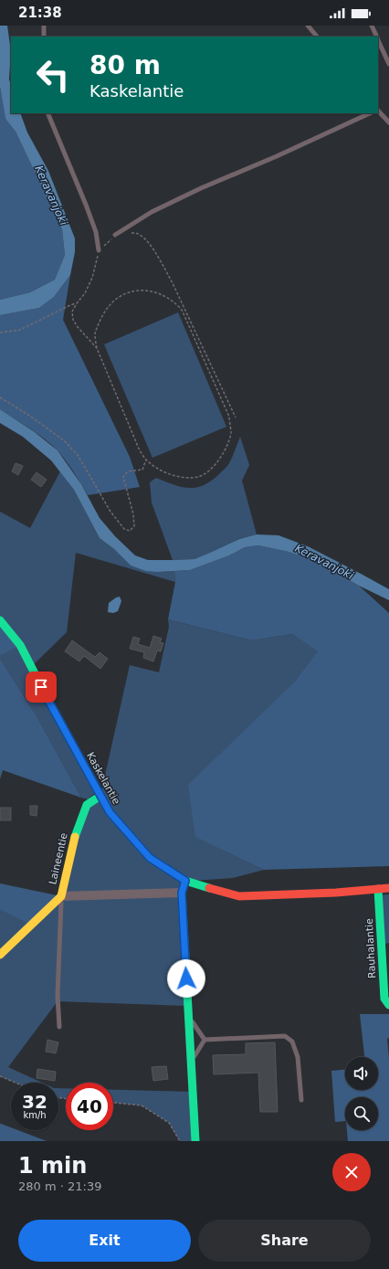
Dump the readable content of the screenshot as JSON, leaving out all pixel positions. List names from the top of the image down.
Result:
{
  "streets": {
    "street": ["Kaskelantie", "Laineentie", "Rauhalantie"]
  },
  "crossings": [
    ["Kaskelantie", "Laineentie"],
    ["Kaskelantie", "Rauhalantie"]
  ],
  "water": ["Keravanjoki"],
  "page": {
    "status": "21:38",
    "turn": ["80 m", "Kaskelantie"],
    "speed": "32 km/h",
    "limit": "40",
    "heading": ["1 min", "280 m · 21:39"],
    "buttons": ["Exit", "Share"]
  }
}
